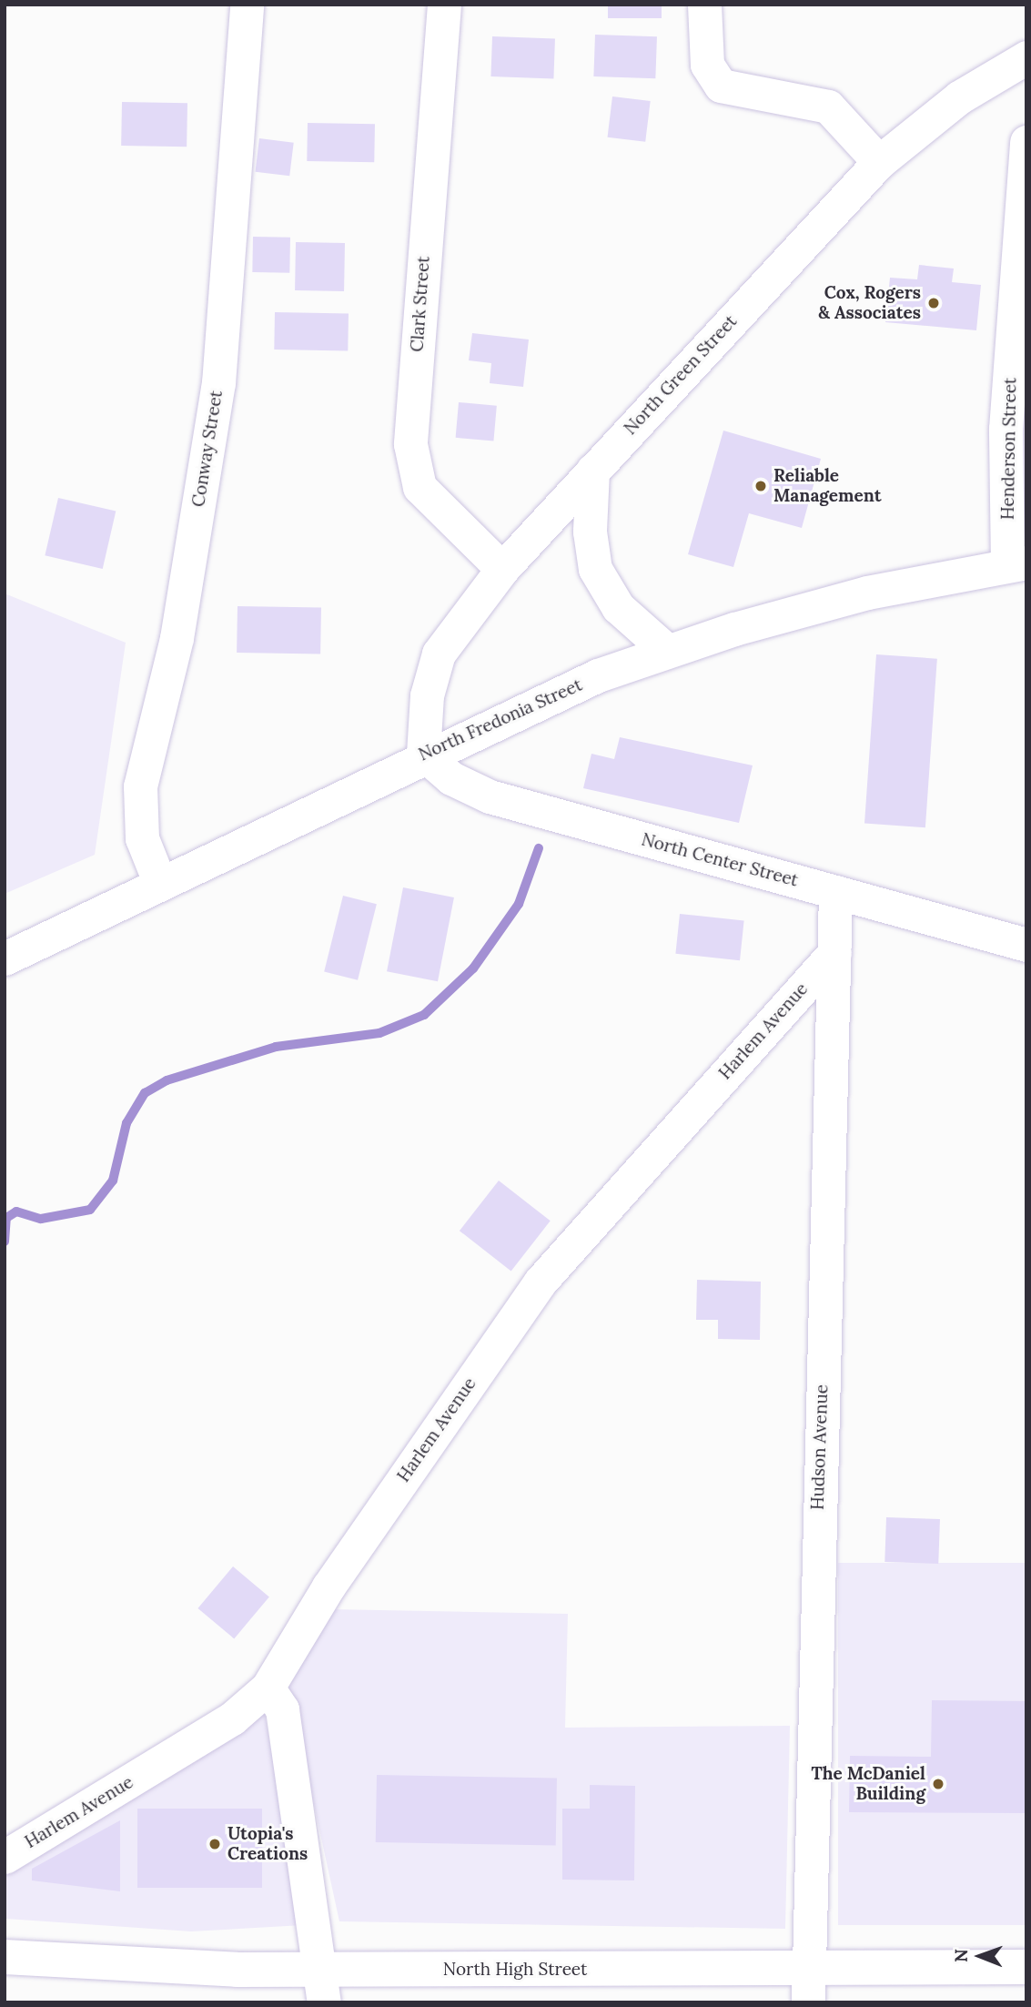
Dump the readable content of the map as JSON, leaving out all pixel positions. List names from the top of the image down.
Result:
{
  "streets": {
    "main road": ["North High Street"],
    "street": [
      "Clark Street",
      "North Green Street",
      "Conway Street",
      "Henderson Street",
      "North Fredonia Street",
      "North Center Street",
      "Harlem Avenue",
      "Hudson Avenue"
    ]
  },
  "crossings": [
    ["Clark Street", "North Green Street"],
    ["North Green Street", "North Fredonia Street"],
    ["North Green Street", "North Center Street"],
    ["Conway Street", "North Fredonia Street"],
    ["Henderson Street", "North Fredonia Street"],
    ["North Fredonia Street", "North Center Street"],
    ["North Center Street", "Hudson Avenue"],
    ["Harlem Avenue", "Hudson Avenue"],
    ["Hudson Avenue", "North High Street"]
  ],
  "places": [
    "Cox, Rogers & Associates",
    "Reliable Management",
    "The McDaniel Building",
    "Utopia's Creations"
  ],
  "north": "left"
}
